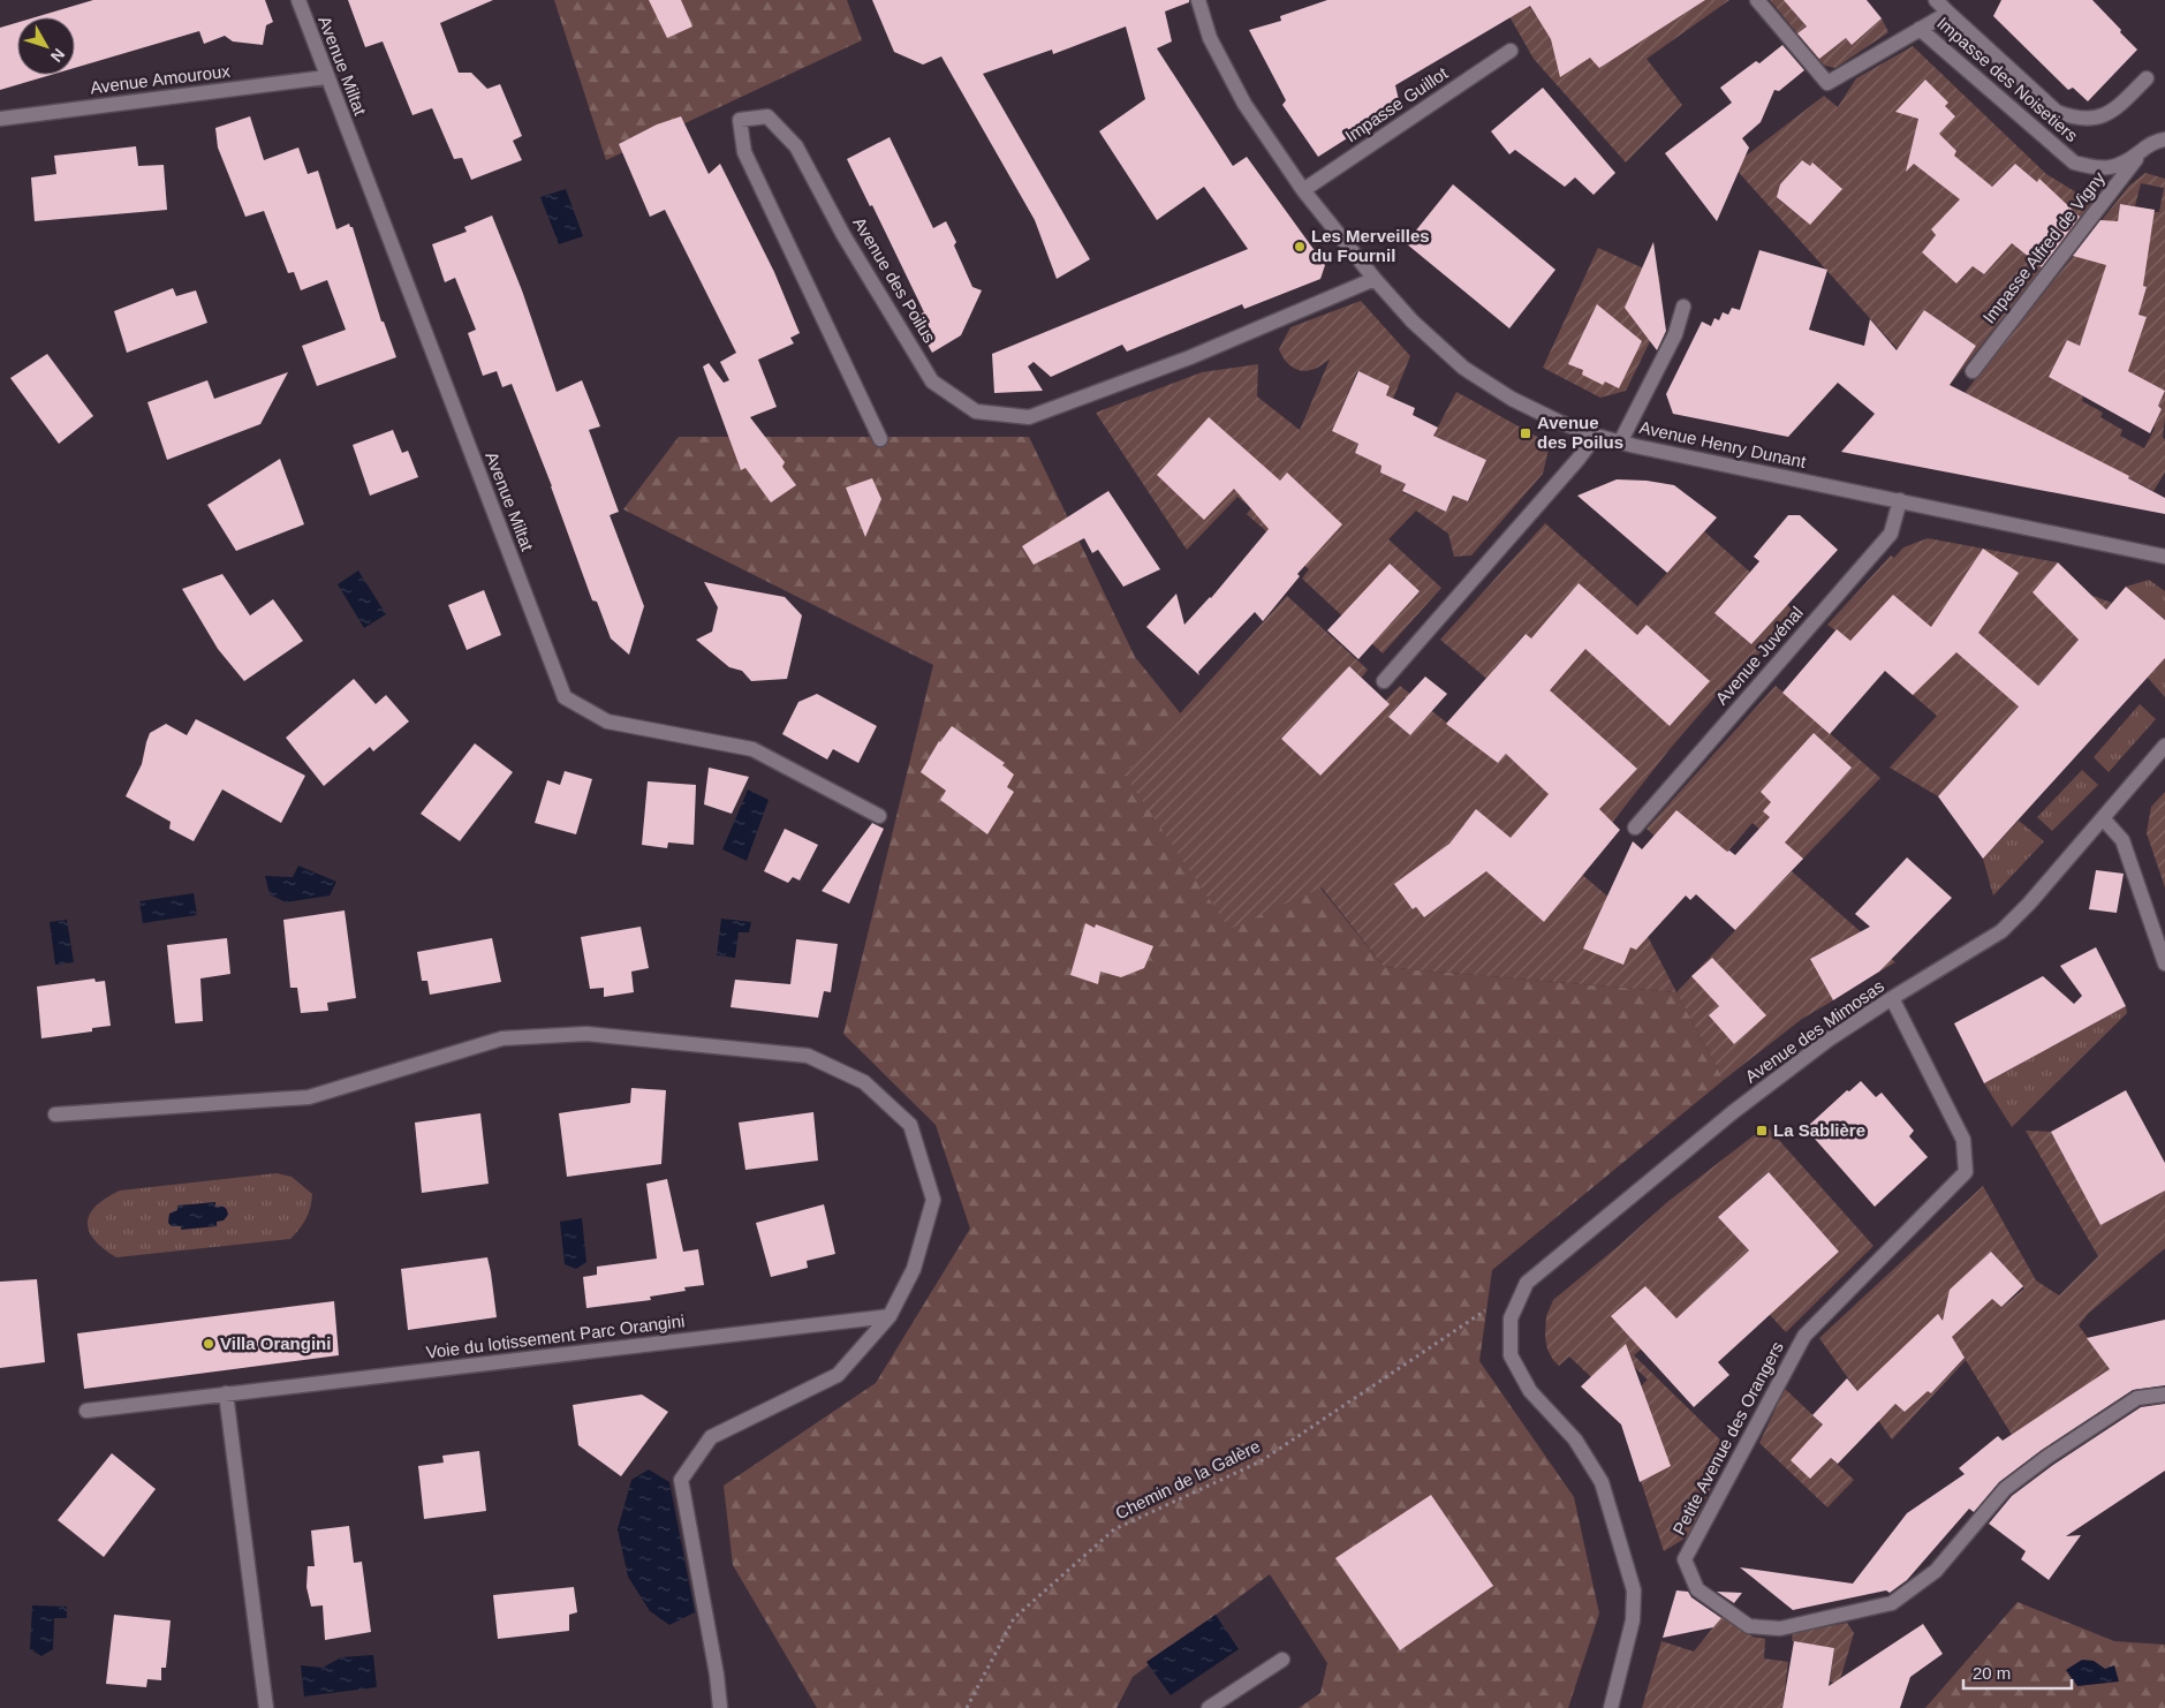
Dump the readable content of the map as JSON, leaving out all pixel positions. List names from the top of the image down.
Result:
{
  "streets": {
    "street": [
      "Avenue Miltat",
      "Avenue Amouroux",
      "Impasse des Noisetiers",
      "Impasse Guillot",
      "Impasse Alfred de Vigny",
      "Avenue des Poilus",
      "Avenue Henry Dunant",
      "Avenue Juvénal",
      "Avenue des Mimosas",
      "Voie du lotissement Parc Orangini",
      "Petite Avenue des Orangers"
    ],
    "path": ["Chemin de la Galère"]
  },
  "crossings": [
    ["Avenue Miltat", "Avenue Amouroux"],
    ["Impasse des Noisetiers", "Impasse Alfred de Vigny"],
    ["Impasse Guillot", "Avenue Henry Dunant"],
    ["Avenue des Poilus", "Avenue Henry Dunant"],
    ["Avenue Henry Dunant", "Avenue Juvénal"],
    ["Avenue des Mimosas", "Petite Avenue des Orangers"]
  ],
  "places": {
    "other": ["Les Merveilles du Fournil", "Villa Orangini"],
    "transit": ["Avenue des Poilus", "La Sablière"]
  },
  "scale_bar": "20 m",
  "north": "bottom right"
}
